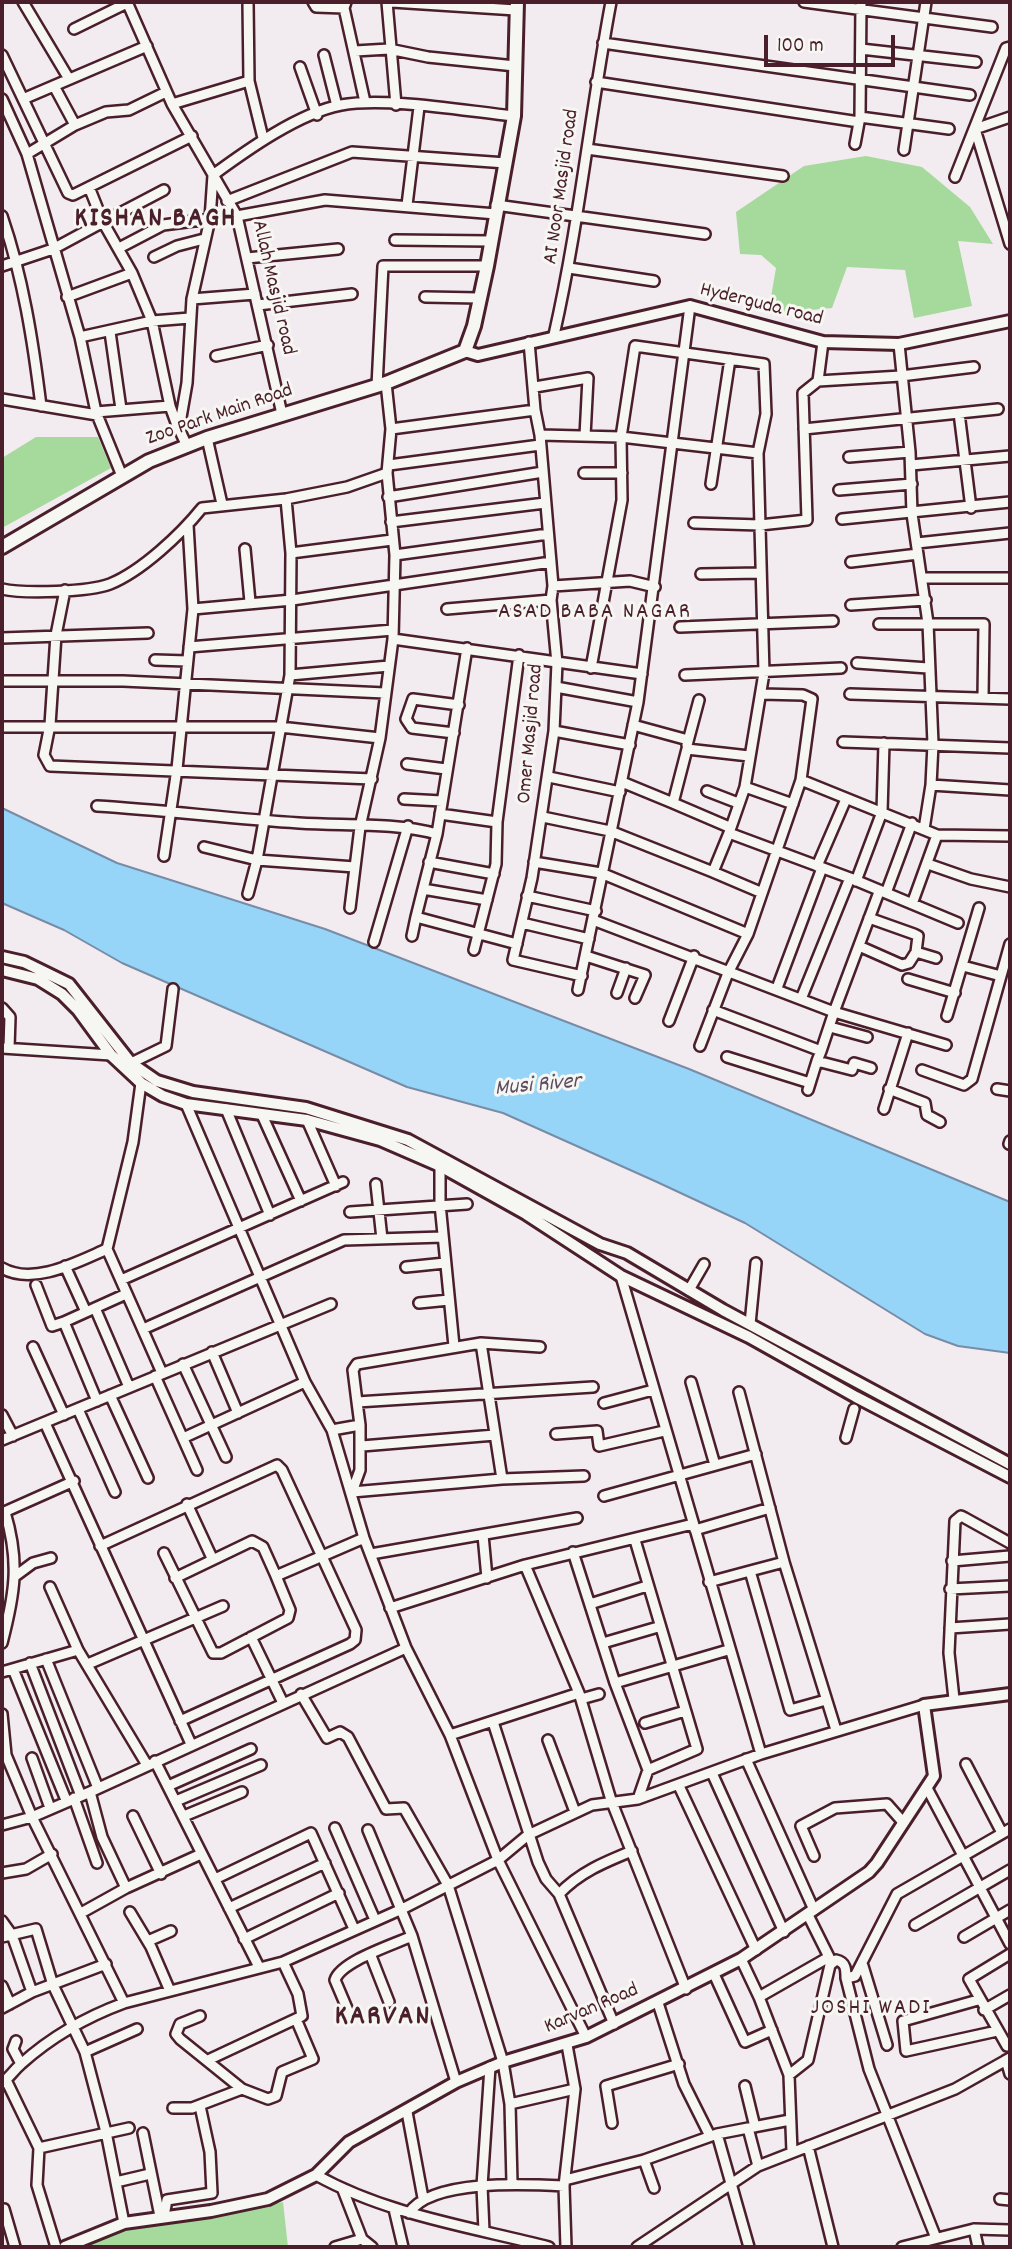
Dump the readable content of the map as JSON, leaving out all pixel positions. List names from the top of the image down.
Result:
{
  "streets": {
    "main road": ["Zoo Park Main Road"],
    "street": [
      "AI Noor Masjid road",
      "Allah Masjid road",
      "Hyderguda road",
      "Omer Masjid road",
      "Karvan Road"
    ]
  },
  "crossings": [
    ["AI Noor Masjid road", "Hyderguda road"],
    ["Allah Masjid road", "Zoo Park Main Road"],
    ["Hyderguda road", "Zoo Park Main Road"],
    ["Hyderguda road", "Omer Masjid road"]
  ],
  "districts": [
    "KISHAN BAGH",
    "ASAD BABA NAGAR",
    "JOSHI WADI",
    "KARVAN"
  ],
  "water": ["Musi River"],
  "scale_bar": "100 m"
}
